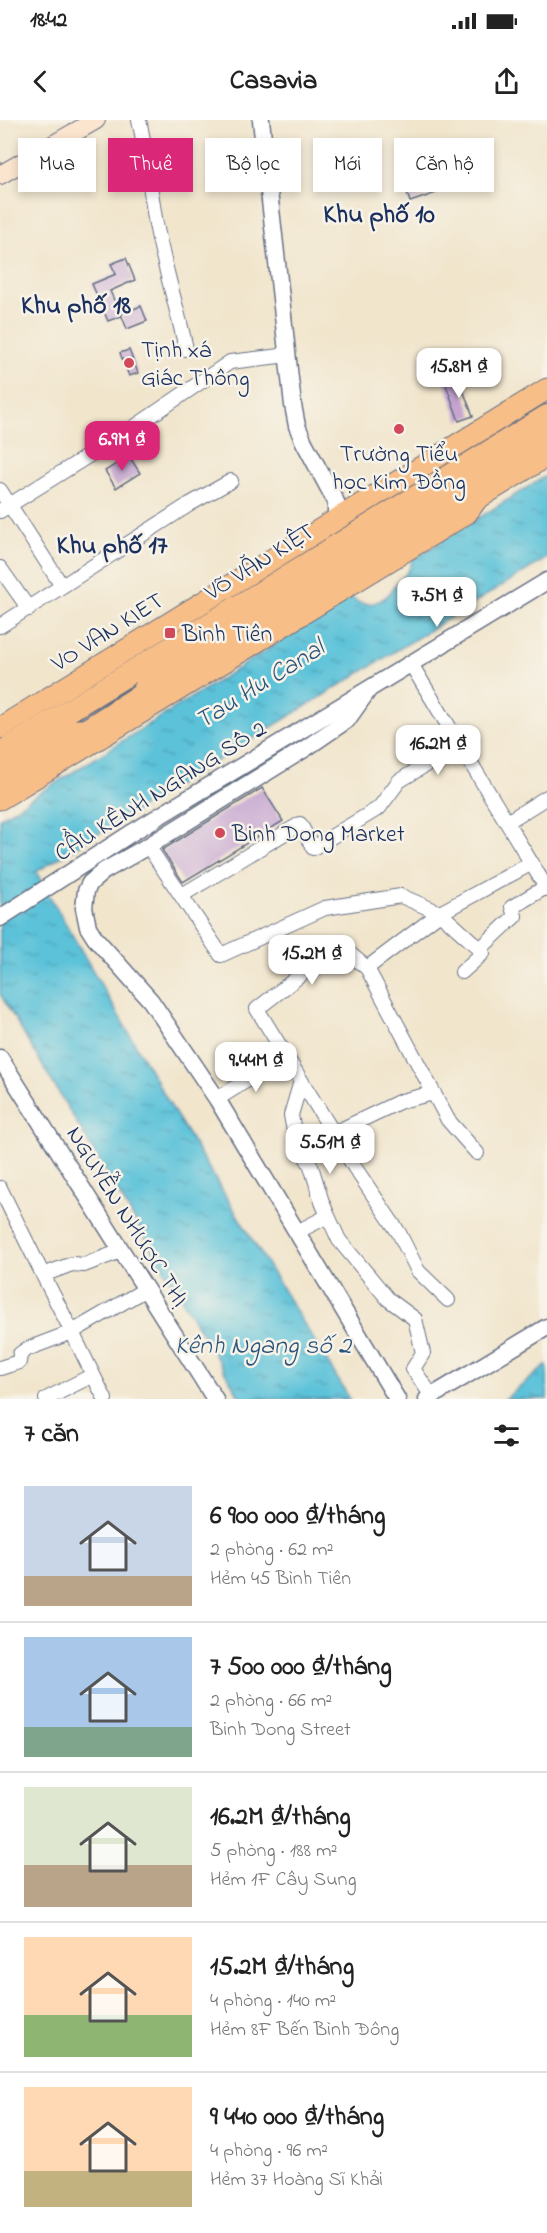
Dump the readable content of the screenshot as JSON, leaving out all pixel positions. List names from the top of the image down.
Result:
{
  "streets": {
    "highway": ["VÕ VĂN KIỆT"],
    "main road": ["VO VAN KIET"],
    "street": ["CẦU KÊNH NGANG SỐ 2", "NGUYỄN NHƯỢC THỊ"]
  },
  "districts": ["Khu phố 10", "Khu phố 18", "Khu phố 17"],
  "water": ["Tau Hu Canal", "Kênh Ngang số 2"],
  "places": {
    "other": ["Tịnh xá Giác Thông", "Trường Tiểu học Kim Đồng", "Binh Dong Market"],
    "transit": ["Bình Tiên"]
  },
  "page": {
    "status": "18:42",
    "header": "Casavia",
    "chip": [
      "Mua",
      "Thuê",
      "Bộ lọc",
      "Mới",
      "Căn hộ"
    ],
    "price": [
      "15.8M ₫",
      "6.9M ₫",
      "7.5M ₫",
      "16.2M ₫",
      "15.2M ₫",
      "9.44M ₫",
      "5.51M ₫"
    ],
    "heading": "7 căn",
    "list": [
      {
        "name": "6 900 000 ₫/tháng",
        "note": "2 phòng · 62 m² · Hẻm 45 Bình Tiên"
      },
      {
        "name": "7 500 000 ₫/tháng",
        "note": "2 phòng · 66 m² · Binh Dong Street"
      },
      {
        "name": "16.2M ₫/tháng",
        "note": "5 phòng · 188 m² · Hẻm 1F Cây Sung"
      },
      {
        "name": "15.2M ₫/tháng",
        "note": "4 phòng · 140 m² · Hẻm 8F Bến Bình Đông"
      },
      {
        "name": "9 440 000 ₫/tháng",
        "note": "4 phòng · 96 m² · Hẻm 37 Hoàng Sĩ Khải"
      }
    ]
  }
}
